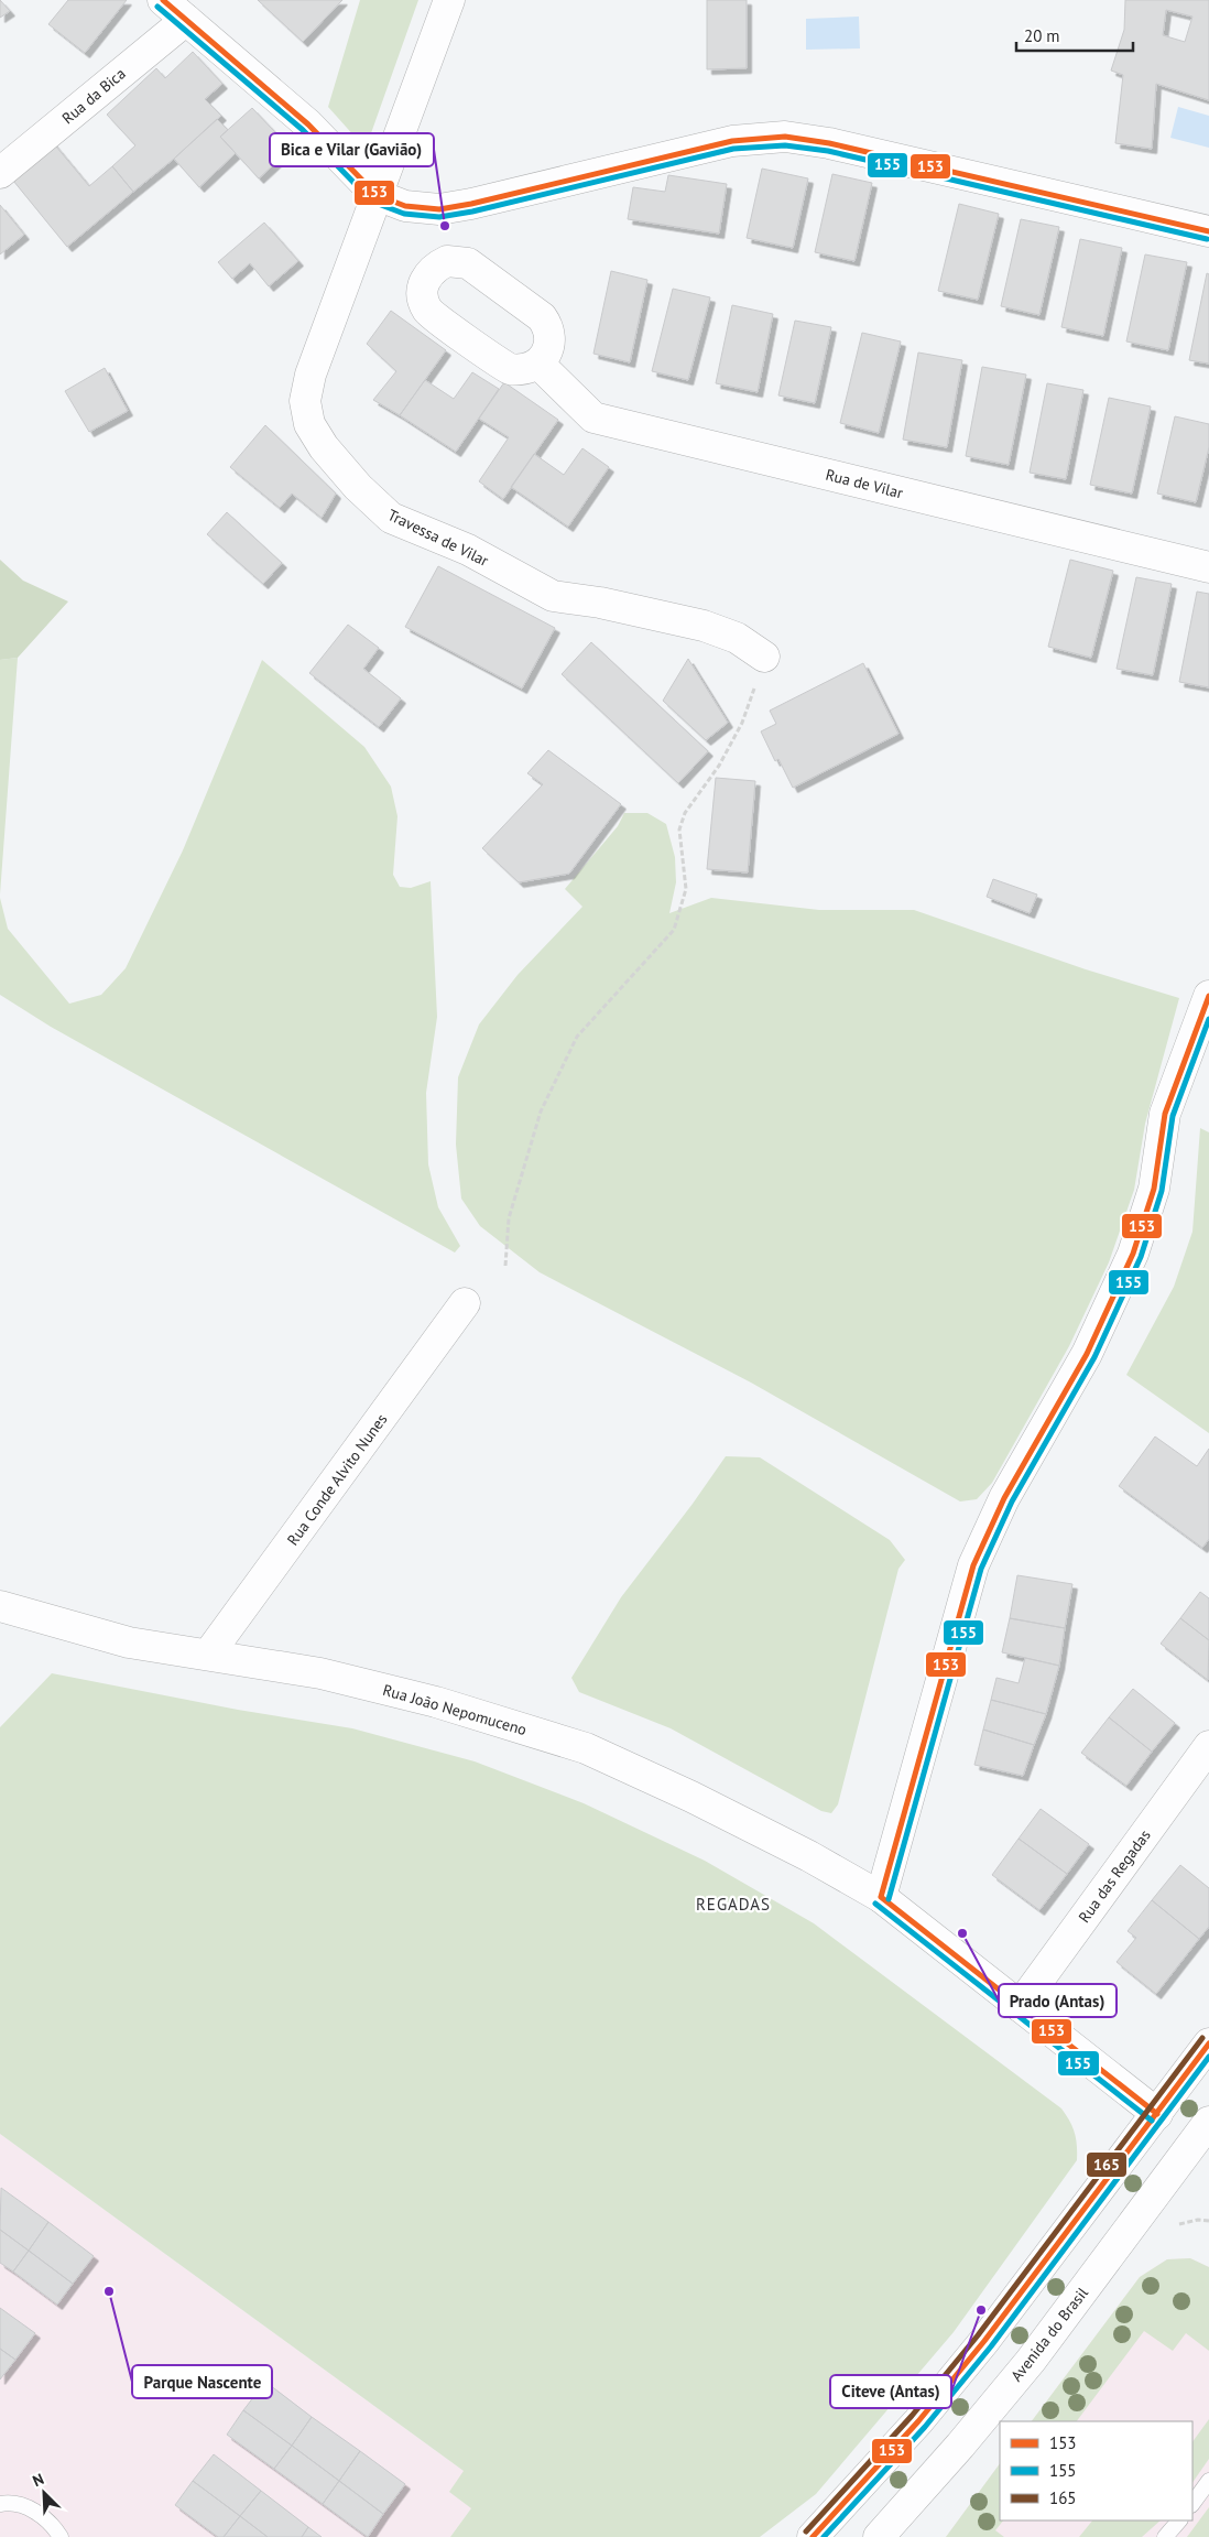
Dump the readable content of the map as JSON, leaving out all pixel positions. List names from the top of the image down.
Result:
{
  "streets": {
    "street": [
      "Rua da Bica",
      "Rua de Vilar",
      "Travessa de Vilar",
      "Rua Conde Alvito Nunes",
      "Rua João Nepomuceno",
      "Rua das Regadas",
      "Avenida do Brasil"
    ]
  },
  "crossings": [
    ["Rua Conde Alvito Nunes", "Rua João Nepomuceno"],
    ["Rua João Nepomuceno", "Rua das Regadas"]
  ],
  "districts": ["REGADAS"],
  "places": [
    "Bica e Vilar (Gavião)",
    "Prado (Antas)",
    "Parque Nascente",
    "Citeve (Antas)"
  ],
  "lines": ["transit line 153", "transit line 155", "transit line 165"],
  "legend": ["153", "155", "165"],
  "scale_bar": "20 m",
  "north": "top left"
}
